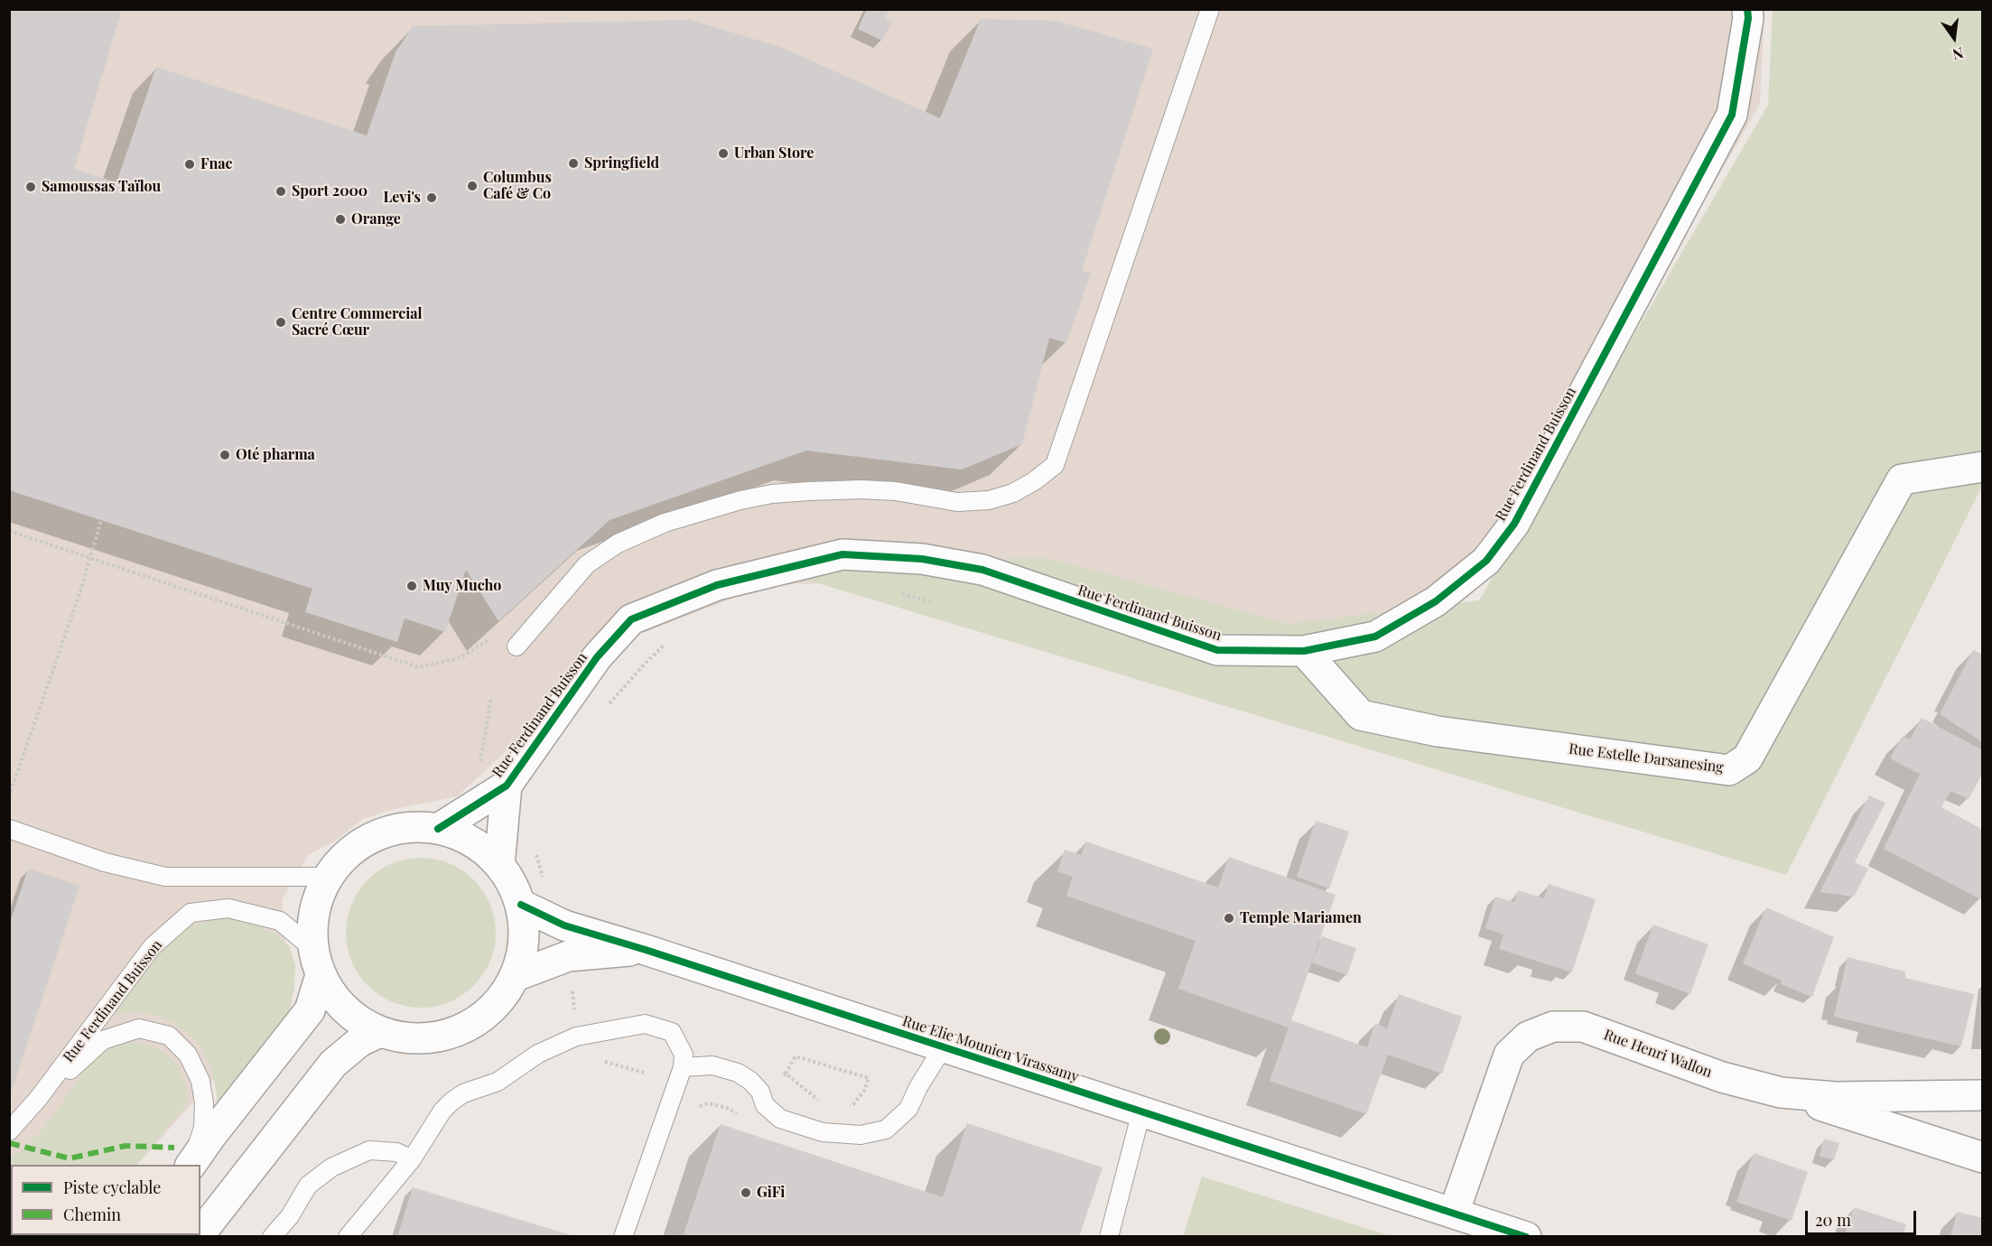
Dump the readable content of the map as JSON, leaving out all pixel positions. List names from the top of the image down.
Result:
{
  "streets": {
    "street": [
      "Rue Ferdinand Buisson",
      "Rue Estelle Darsanesing",
      "Rue Elie Mounien Virassamy",
      "Rue Henri Wallon"
    ]
  },
  "crossings": [
    ["Rue Ferdinand Buisson", "Rue Estelle Darsanesing"],
    ["Rue Elie Mounien Virassamy", "Rue Henri Wallon"]
  ],
  "places": [
    "Urban Store",
    "Springfield",
    "Fnac",
    "Columbus Café & Co",
    "Samoussas Taïlou",
    "Sport 2000",
    "Levi's",
    "Orange",
    "Centre Commercial Sacré Cœur",
    "Oté pharma",
    "Muy Mucho",
    "Temple Mariamen",
    "GiFi"
  ],
  "legend": ["Piste cyclable", "Chemin"],
  "scale_bar": "20 m",
  "north": "bottom"
}
